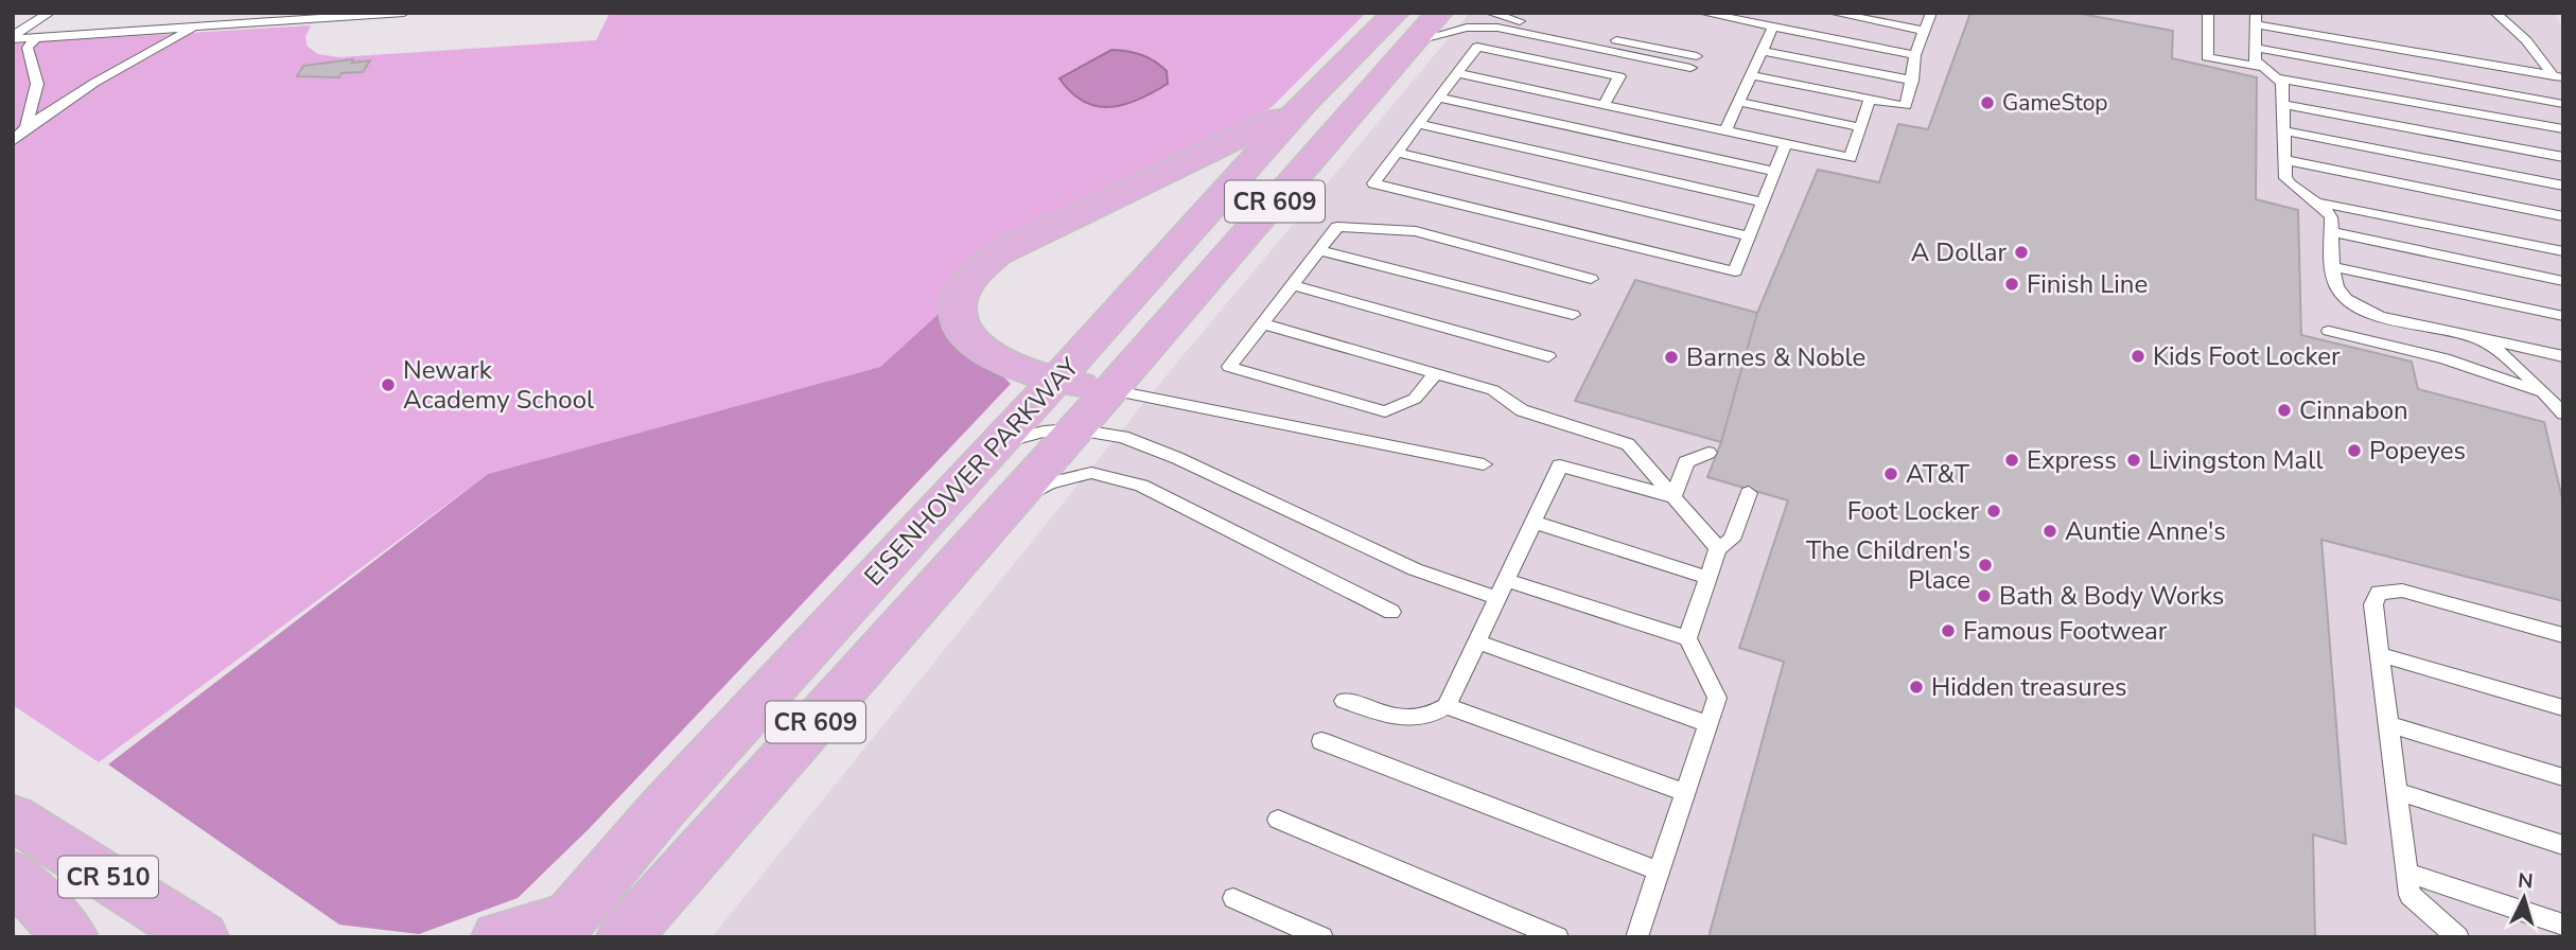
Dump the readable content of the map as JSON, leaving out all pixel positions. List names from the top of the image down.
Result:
{
  "streets": {
    "main road": ["CR 609", "EISENHOWER PARKWAY", "CR 510"]
  },
  "places": [
    "GameStop",
    "A Dollar",
    "Finish Line",
    "Kids Foot Locker",
    "Barnes & Noble",
    "Newark Academy School",
    "Cinnabon",
    "Popeyes",
    "Express",
    "Livingston Mall",
    "AT&T",
    "Foot Locker",
    "Auntie Anne's",
    "The Children's Place",
    "Bath & Body Works",
    "Famous Footwear",
    "Hidden treasures"
  ],
  "north": "top"
}
